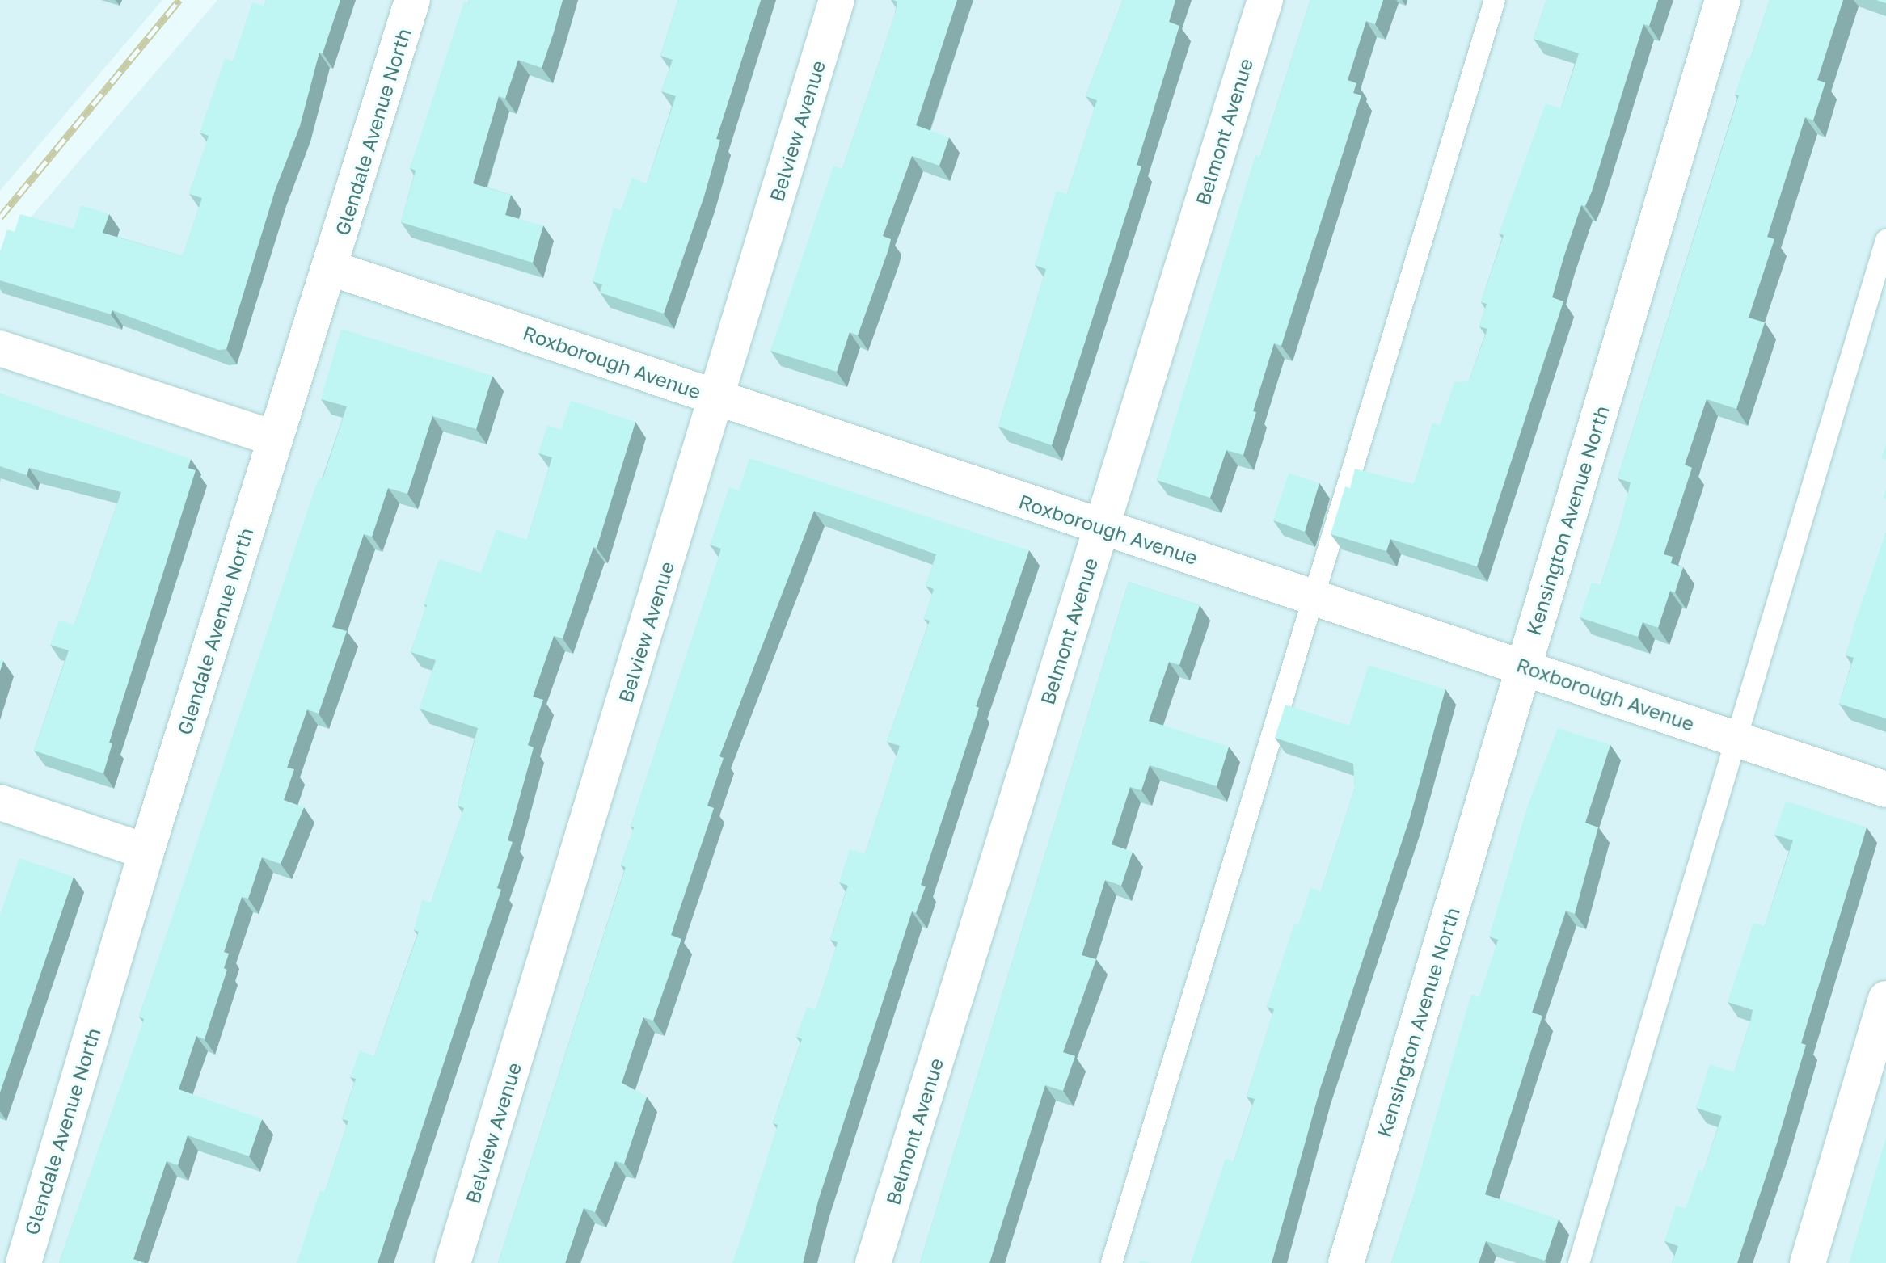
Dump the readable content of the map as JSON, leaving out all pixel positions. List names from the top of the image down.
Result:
{
  "streets": {
    "street": [
      "Belview Avenue",
      "Glendale Avenue North",
      "Belmont Avenue",
      "Roxborough Avenue",
      "Kensington Avenue North"
    ]
  },
  "crossings": [
    ["Belview Avenue", "Roxborough Avenue"],
    ["Glendale Avenue North", "Roxborough Avenue"],
    ["Belmont Avenue", "Roxborough Avenue"],
    ["Roxborough Avenue", "Kensington Avenue North"]
  ]
}
